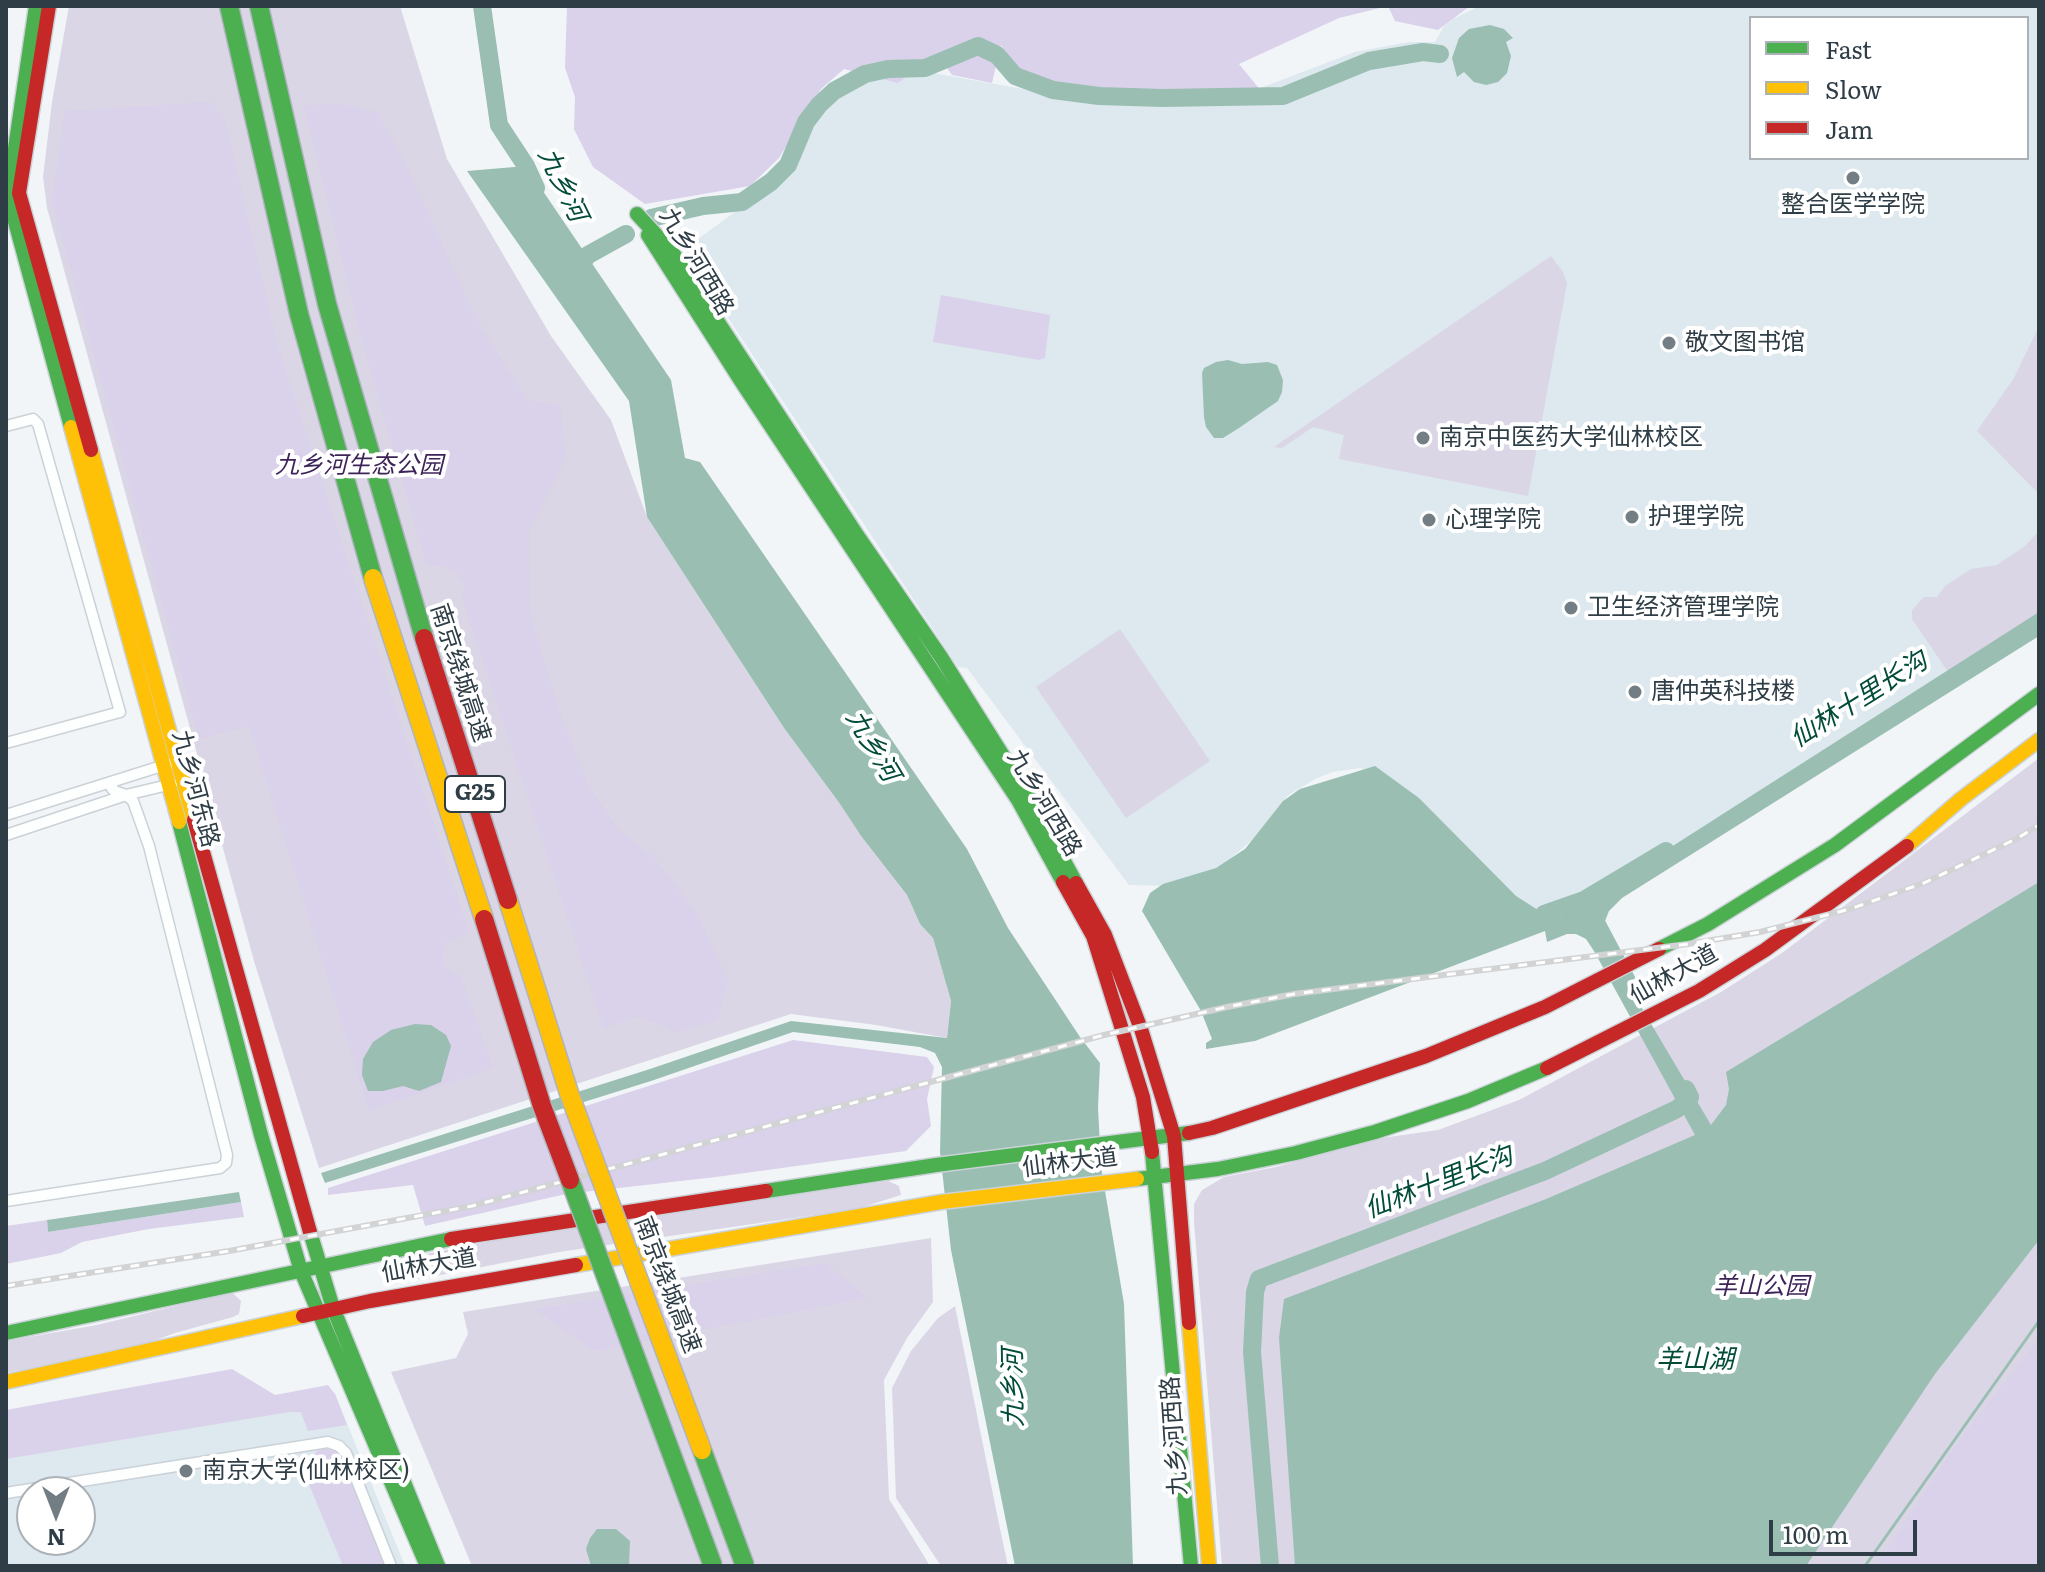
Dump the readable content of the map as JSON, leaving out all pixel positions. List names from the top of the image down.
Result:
{
  "streets": {
    "main road": [
      "九乡河西路",
      "南京绕城高速",
      "九乡河东路",
      "G25",
      "仙林大道"
    ]
  },
  "crossings": [
    ["九乡河西路", "仙林大道"],
    ["九乡河东路", "仙林大道"]
  ],
  "water": ["九乡河", "仙林十里长沟", "羊山湖"],
  "parks": ["九乡河生态公园", "羊山公园"],
  "places": [
    "整合医学学院",
    "敬文图书馆",
    "南京中医药大学仙林校区",
    "护理学院",
    "心理学院",
    "卫生经济管理学院",
    "唐仲英科技楼",
    "南京大学(仙林校区)"
  ],
  "legend": ["Fast", "Slow", "Jam"],
  "scale_bar": "100 m",
  "north": "bottom"
}
